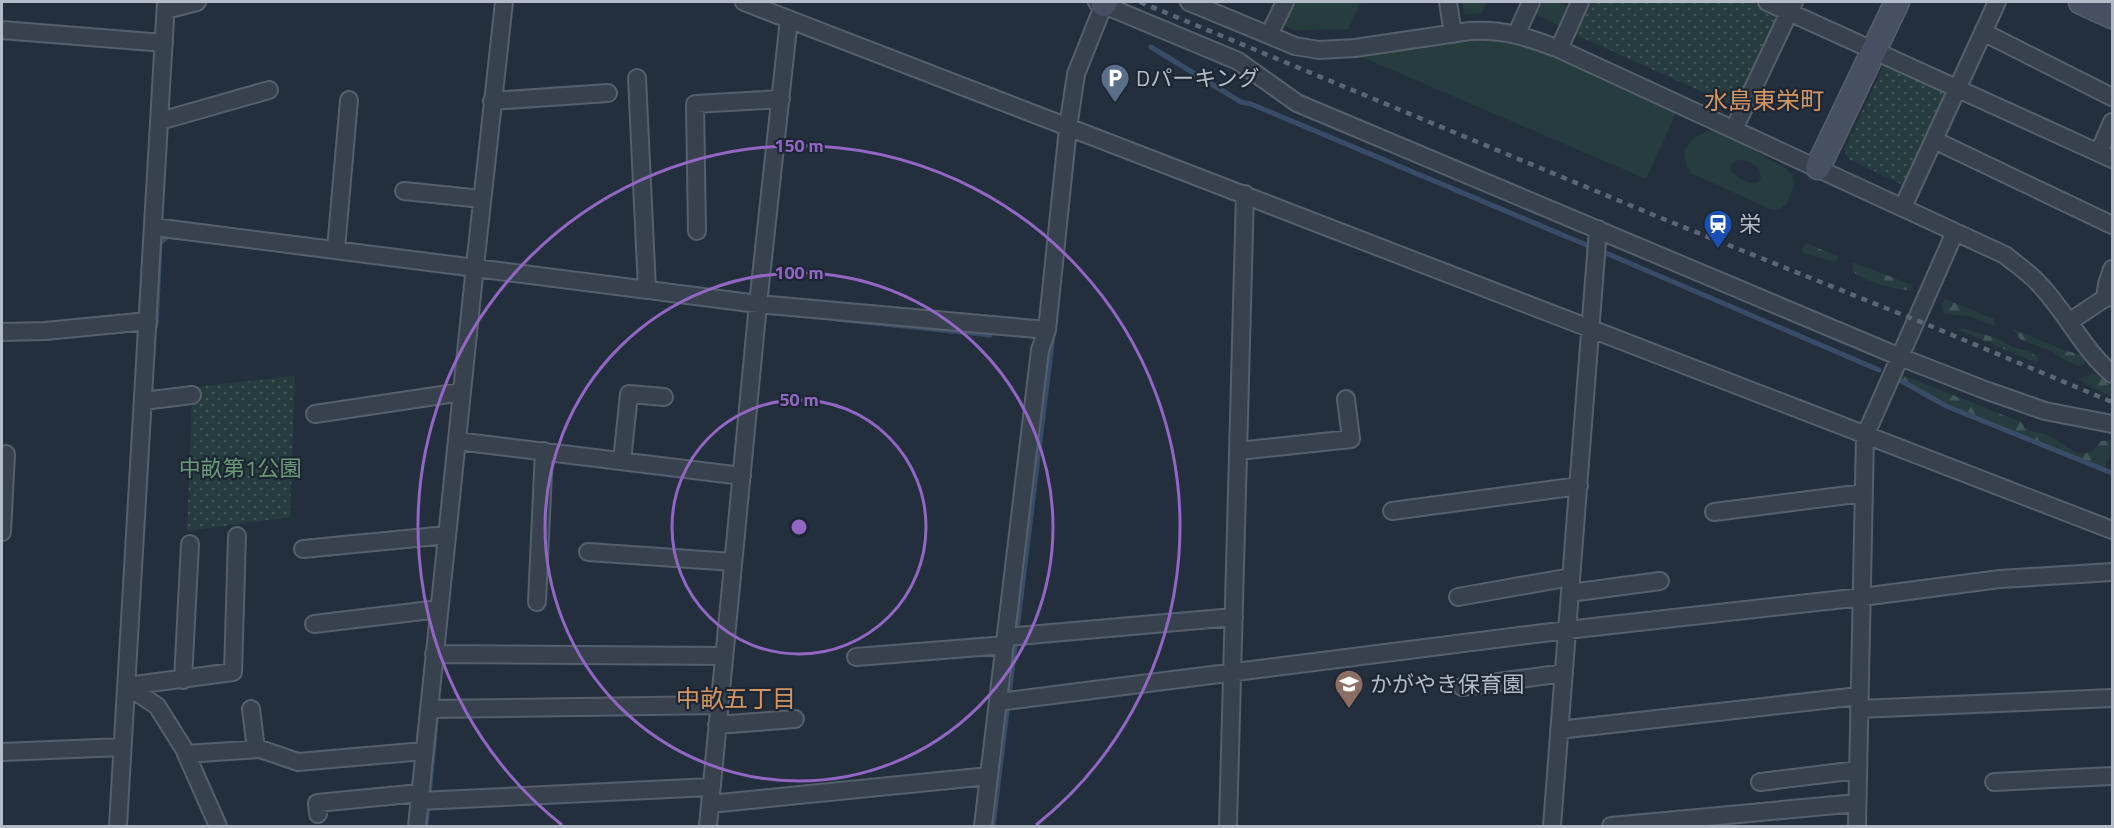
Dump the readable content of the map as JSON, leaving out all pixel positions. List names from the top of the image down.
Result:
{
  "districts": ["水島東栄町", "中畝五丁目"],
  "parks": ["中畝第1公園"],
  "places": {
    "parking": ["Dパーキング"],
    "station": ["栄"],
    "school or university": ["かがやき保育園"]
  },
  "rings": ["150 m", "100 m", "50 m"]
}
